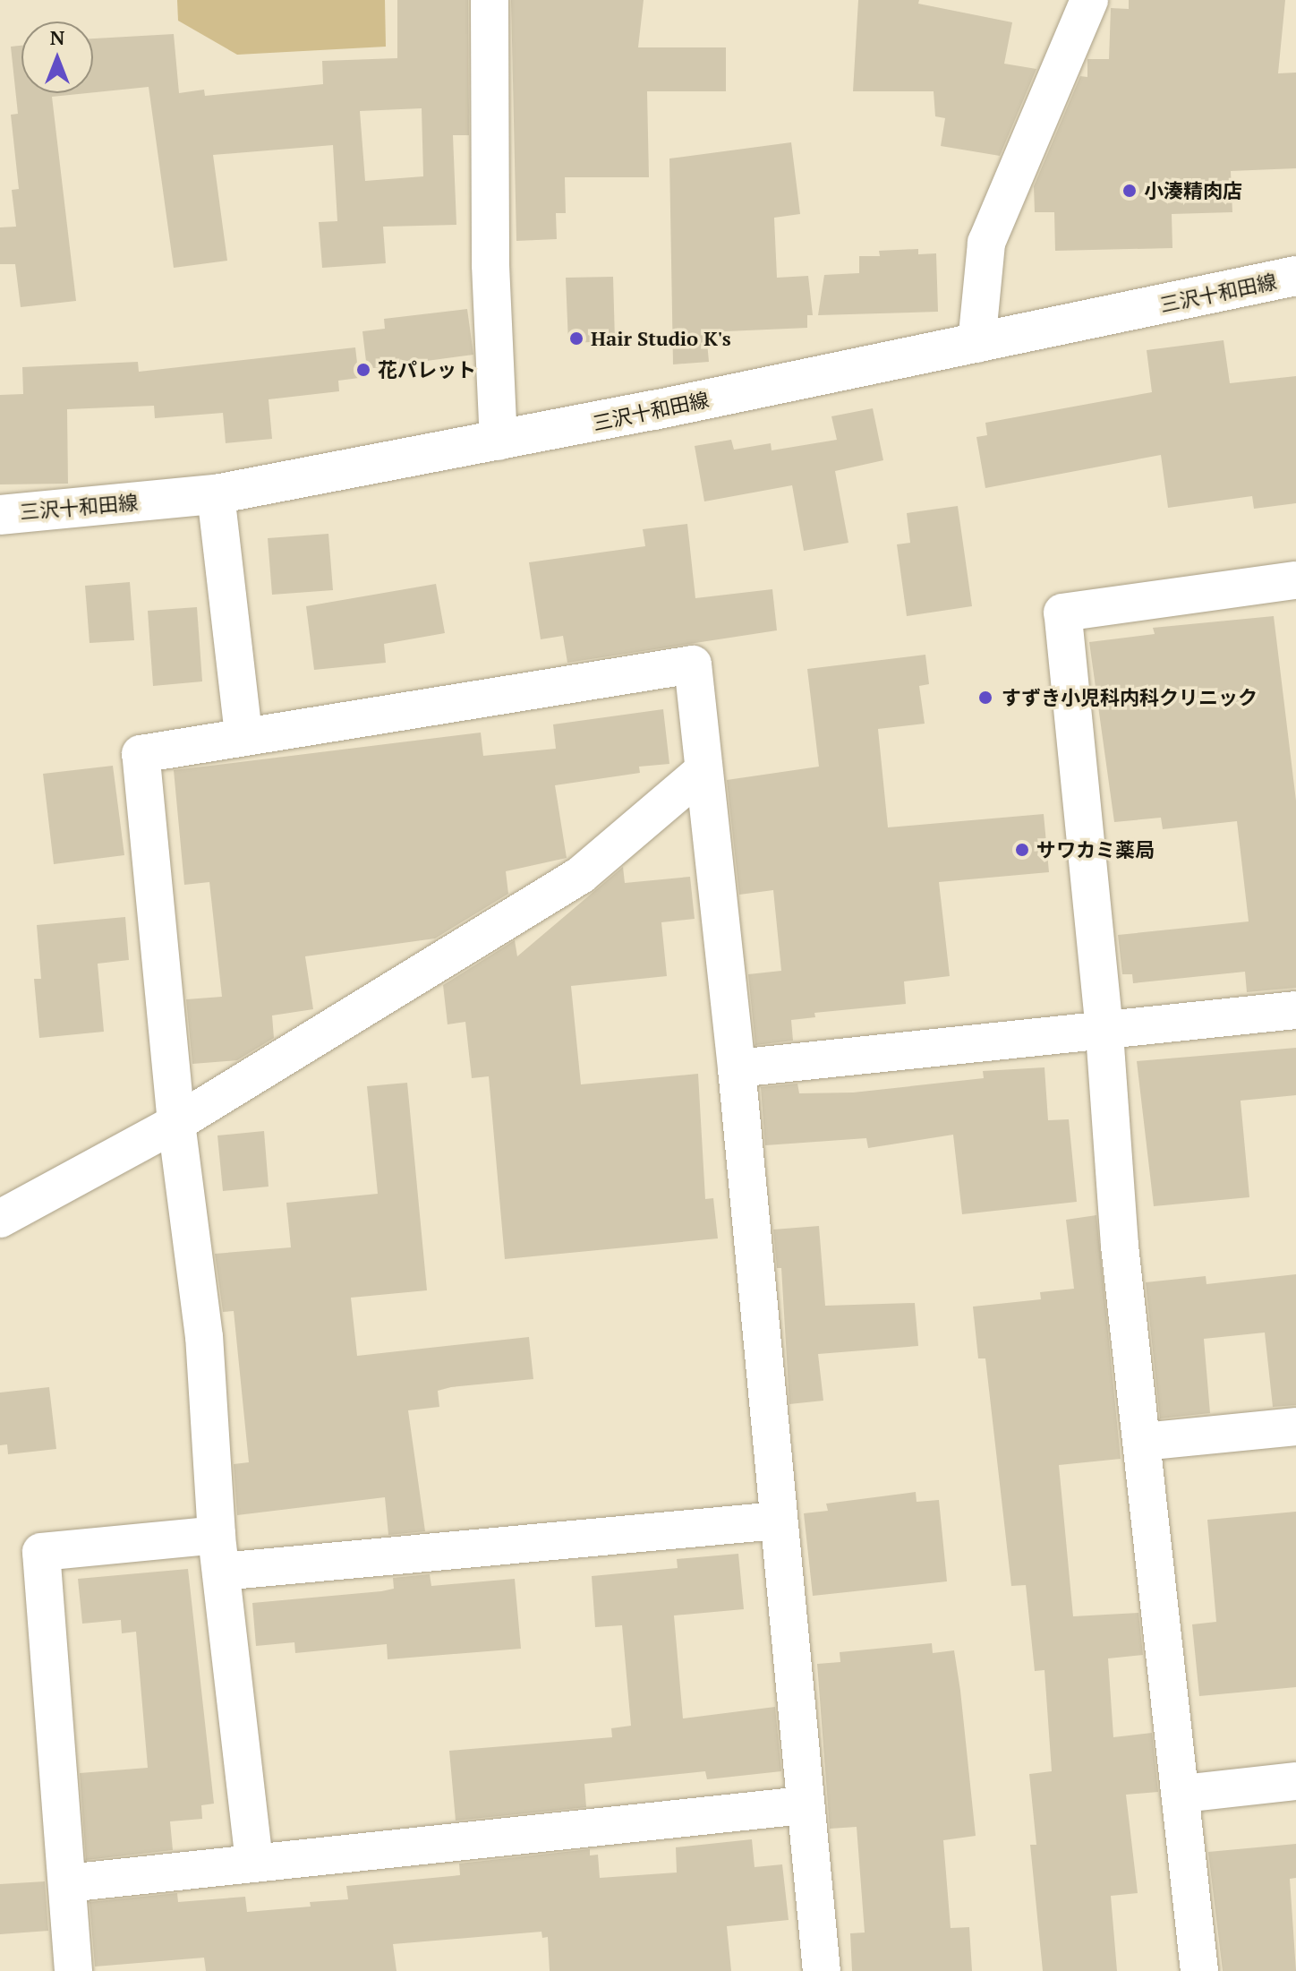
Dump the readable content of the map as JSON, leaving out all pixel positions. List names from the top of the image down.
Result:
{
  "streets": {
    "main road": ["三沢十和田線"]
  },
  "places": [
    "小湊精肉店",
    "Hair Studio K's",
    "花パレット",
    "すずき小児科内科クリニック",
    "サワカミ薬局"
  ],
  "north": "top"
}
